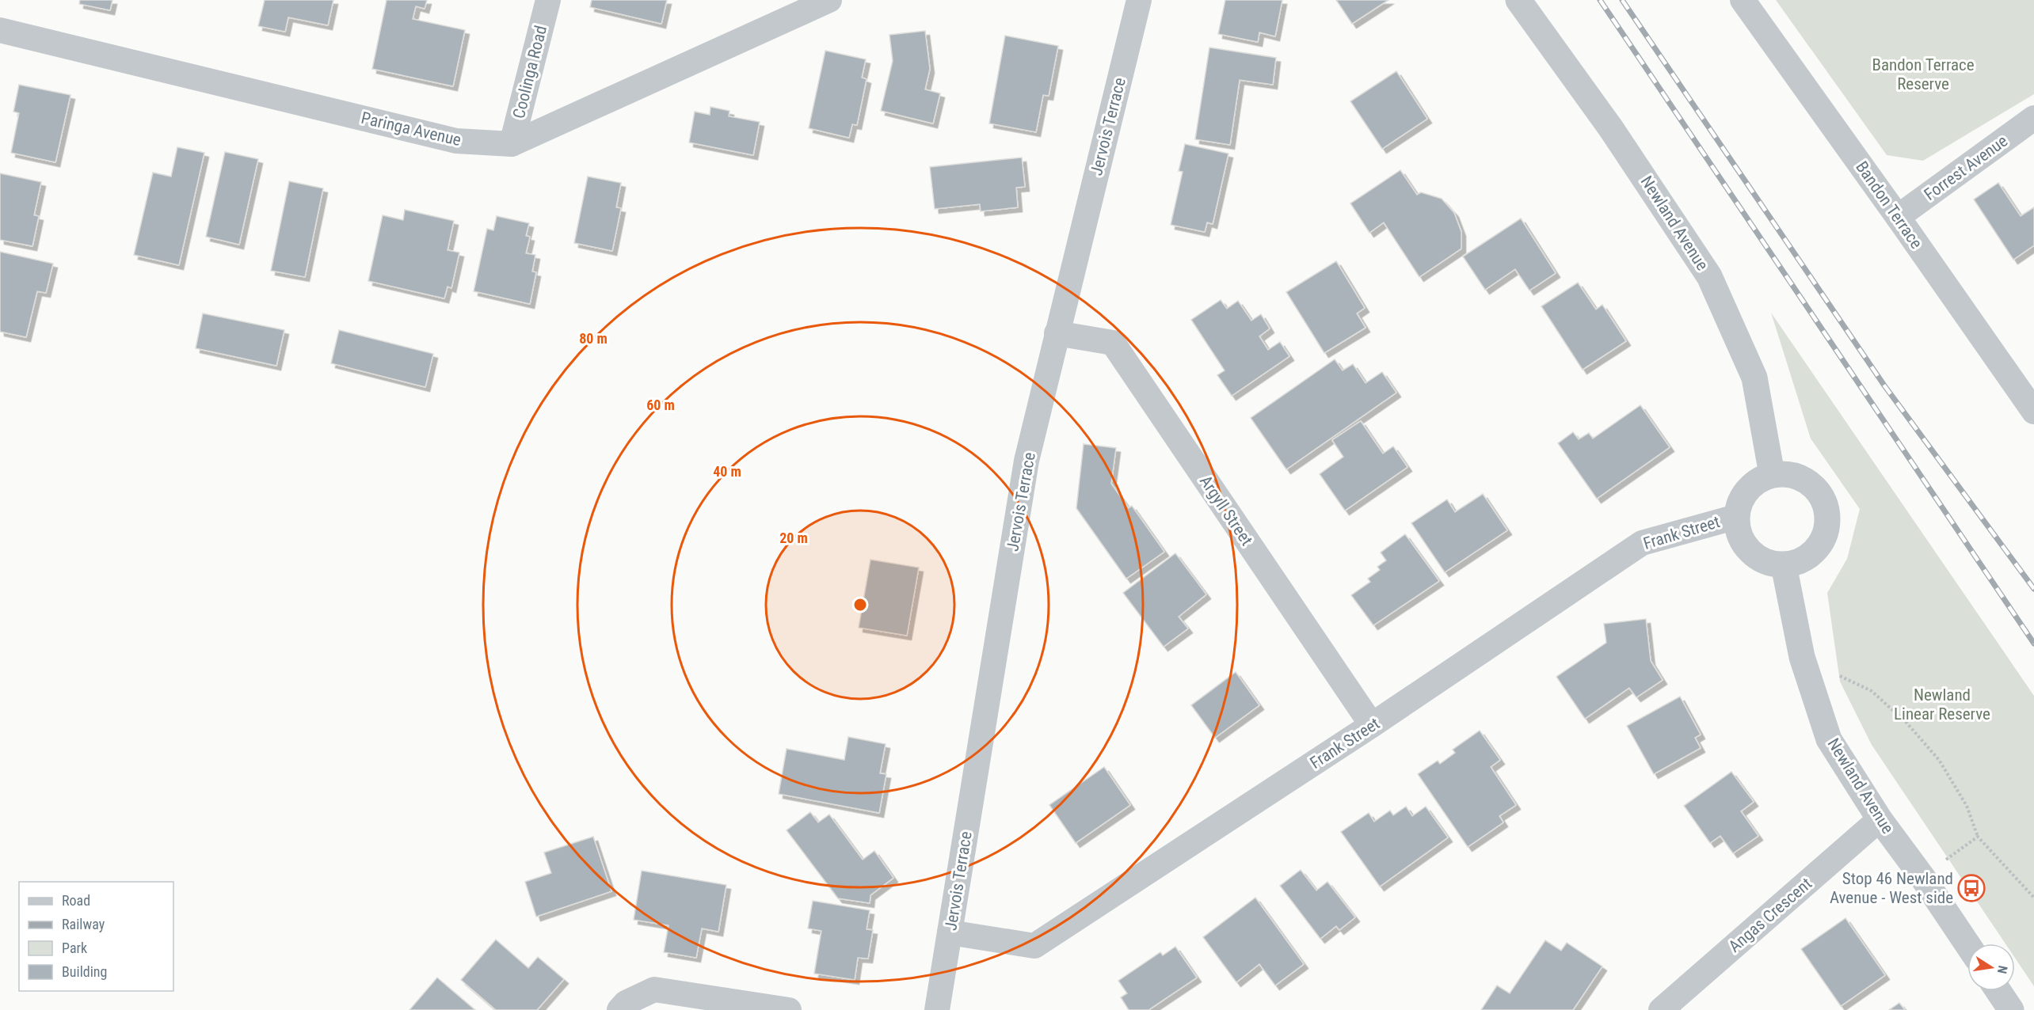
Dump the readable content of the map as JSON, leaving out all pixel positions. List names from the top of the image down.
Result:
{
  "streets": {
    "street": [
      "Coolinga Road",
      "Jervois Terrace",
      "Paringa Avenue",
      "Forrest Avenue",
      "Bandon Terrace",
      "Newland Avenue",
      "Argyll Street",
      "Frank Street",
      "Angas Crescent"
    ]
  },
  "crossings": [
    ["Coolinga Road", "Paringa Avenue"],
    ["Jervois Terrace", "Argyll Street"],
    ["Jervois Terrace", "Frank Street"],
    ["Forrest Avenue", "Bandon Terrace"],
    ["Newland Avenue", "Frank Street"],
    ["Newland Avenue", "Angas Crescent"],
    ["Argyll Street", "Frank Street"]
  ],
  "parks": ["Bandon Terrace Reserve", "Newland Linear Reserve"],
  "places": {
    "bus stop": ["Stop 46 Newland Avenue - West side"]
  },
  "legend": [
    "Road",
    "Railway",
    "Park",
    "Building"
  ],
  "north": "right",
  "rings": [
    "80 m",
    "60 m",
    "40 m",
    "20 m"
  ]
}
